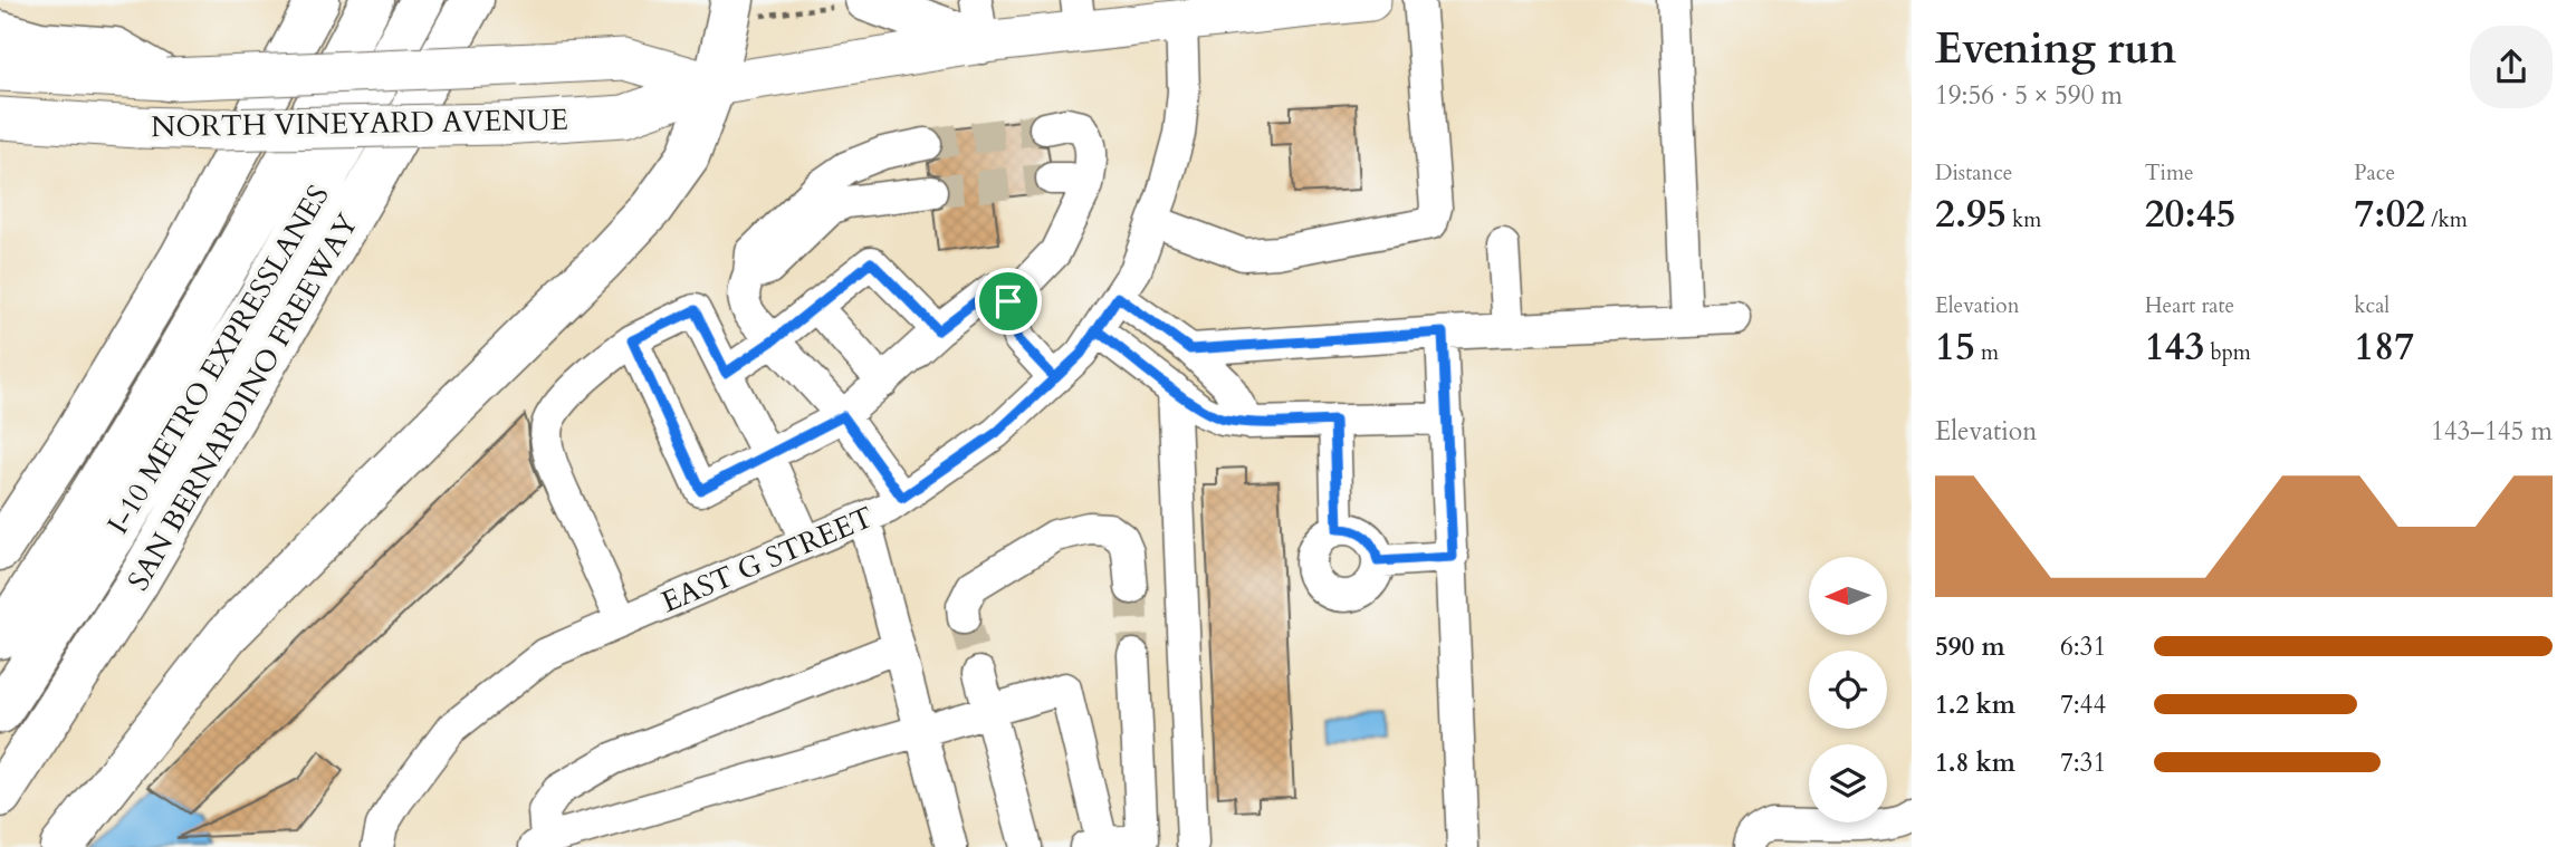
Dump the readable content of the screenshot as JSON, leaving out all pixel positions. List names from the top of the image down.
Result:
{
  "streets": {
    "highway": ["I-10 METRO EXPRESSLANES", "SAN BERNARDINO FREEWAY"],
    "main road": ["NORTH VINEYARD AVENUE"],
    "street": ["EAST G STREET"]
  },
  "crossings": [
    ["NORTH VINEYARD AVENUE", "EAST G STREET"]
  ],
  "north": "left",
  "page": {
    "heading": ["Evening run", "19:56 · 5 × 590 m"],
    "stats": [
      ["Distance", "2.95 km"],
      ["Time", "20:45"],
      ["Pace", "7:02 /km"],
      ["Elevation", "15 m"],
      ["Heart rate", "143 bpm"],
      ["kcal", "187"]
    ],
    "chart": ["Elevation", "143–145 m"],
    "list": [
      {
        "name": "590 m",
        "note": "6:31"
      },
      {
        "name": "1.2 km",
        "note": "7:44"
      },
      {
        "name": "1.8 km",
        "note": "7:31"
      }
    ]
  }
}
